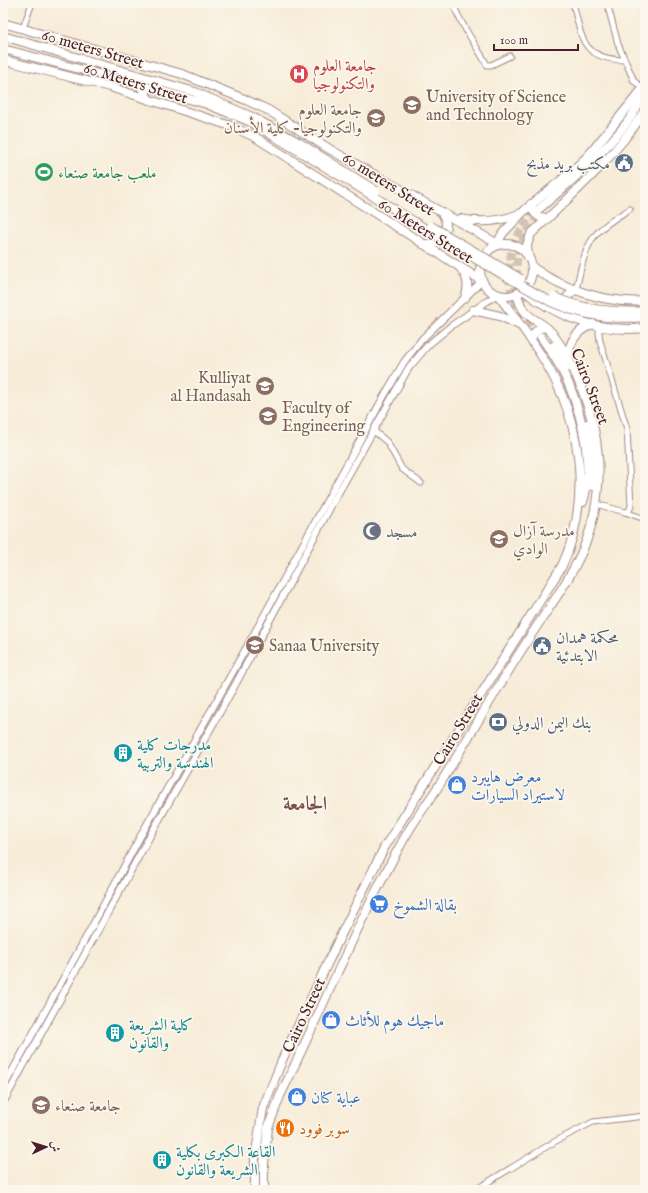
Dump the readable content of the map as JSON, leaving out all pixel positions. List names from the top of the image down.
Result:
{
  "streets": {
    "main road": ["60 meters Street", "60 Meters Street", "Cairo Street"]
  },
  "crossings": [
    ["60 Meters Street", "Cairo Street"]
  ],
  "districts": ["الجامعة"],
  "places": {
    "hospital": ["جامعة العلوم والتكنولوجيا"],
    "school or university": [
      "University of Science and Technology",
      "جامعة العلوم والتكنولوجيا- كلية الأسنان",
      "Kulliyat al Handasah",
      "Faculty of Engineering",
      "مدرسة آزال الوادي",
      "Sanaa University",
      "جامعة صنعاء"
    ],
    "public building": ["مكتب بريد مذبح", "محكمة همدان الابتدئية"],
    "sports": ["ملعب جامعة صنعاء"],
    "mosque": ["مسجد"],
    "bank": ["بنك اليمن الدولي"],
    "building": ["مدرجات كلية الهندسة والتربية", "كلية الشريعة والقانون", "القاعة الكبرى بكلية الشريعة والقانون"],
    "shop": ["معرض هايبرد لاستيراد السيارات", "ماجيك هوم للأثاث", "عباية كنان"],
    "supermarket": ["بقالة الشموخ"],
    "restaurant": ["سوبر فوود"]
  },
  "scale_bar": "100 m",
  "north": "right"
}
